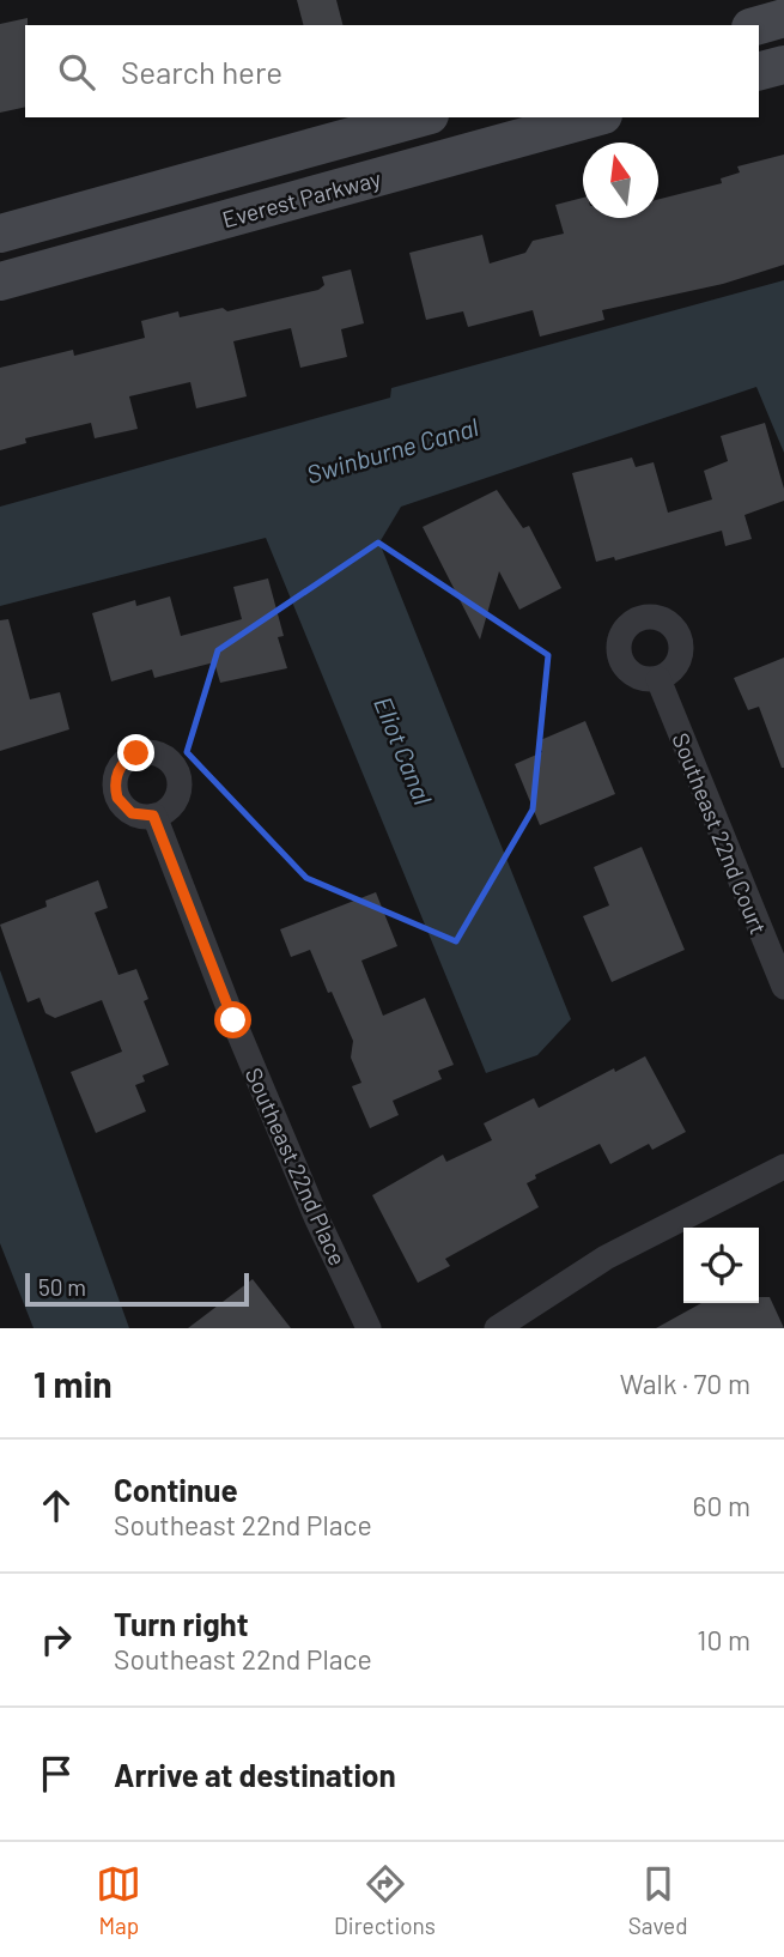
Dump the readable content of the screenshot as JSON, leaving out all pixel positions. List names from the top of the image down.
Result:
{
  "streets": {
    "street": ["Everest Parkway", "Southeast 22nd Court", "Southeast 22nd Place"]
  },
  "water": ["Swinburne Canal", "Eliot Canal"],
  "scale_bar": "50 m",
  "north": "top",
  "page": {
    "search": "Search here",
    "scale": "50 m",
    "heading": ["1 min", "Walk · 70 m"],
    "list": [
      ["Continue", "Southeast 22nd Place", "60 m"],
      ["Turn right", "Southeast 22nd Place", "10 m"],
      "Arrive at destination"
    ],
    "nav": ["Map", "Directions", "Saved"]
  }
}
